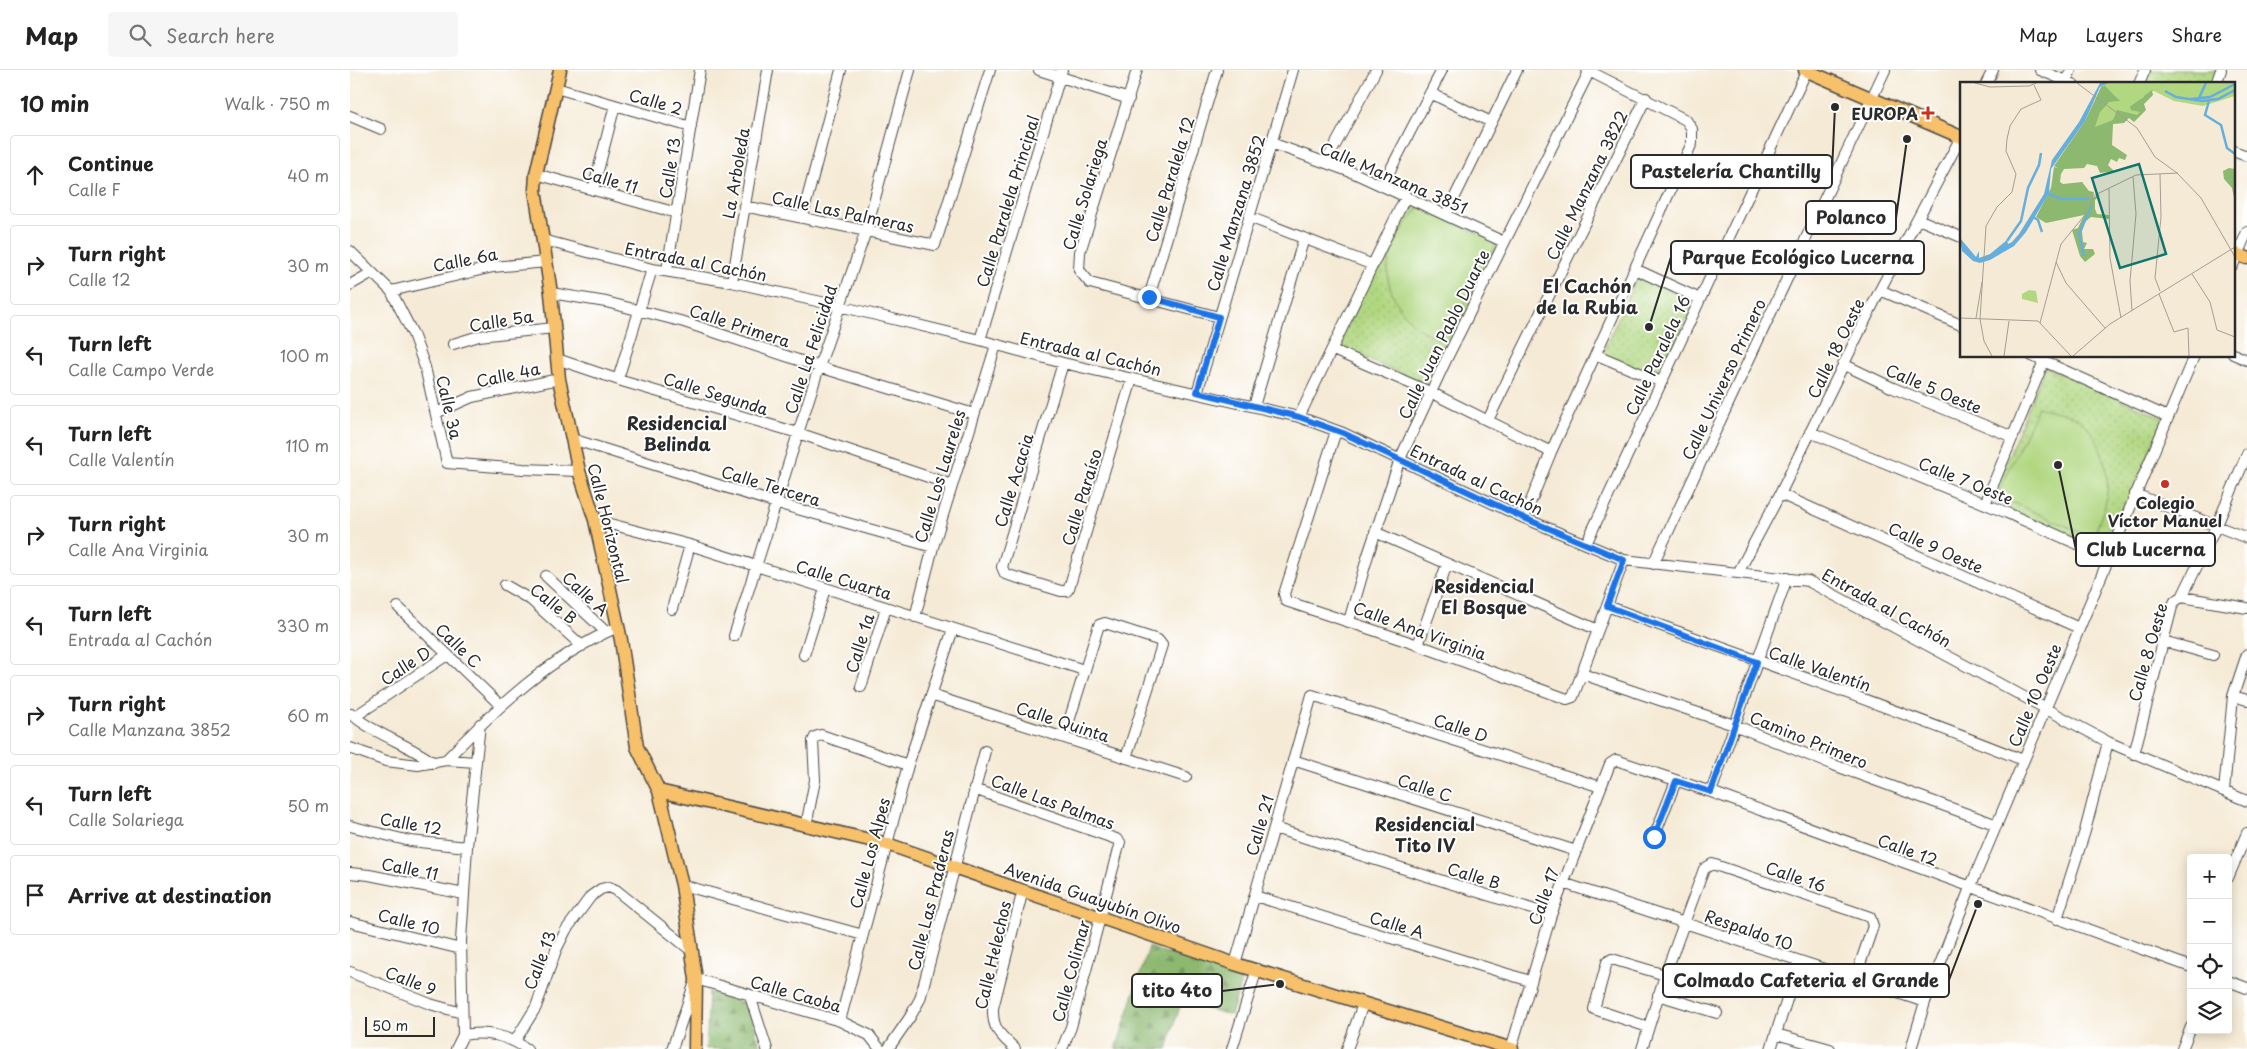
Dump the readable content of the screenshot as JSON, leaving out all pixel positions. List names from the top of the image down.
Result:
{
  "streets": {
    "main road": ["Calle Horizontal", "Avenida Guayubín Olivo"],
    "street": [
      "Calle 2",
      "Calle 13",
      "La Arboleda",
      "Calle Manzana 3851",
      "Calle 11",
      "Calle Paralela 12",
      "Calle Manzana 3822",
      "Calle Solariega",
      "Calle Paralela Principal",
      "Calle Las Palmeras",
      "Calle Manzana 3852",
      "Calle 6a",
      "Entrada al Cachón",
      "Calle 5a",
      "Calle Primera",
      "Calle Juan Pablo Duarte",
      "Calle 18 Oeste",
      "Calle La Felicidad",
      "Calle Paralela 16",
      "Calle 4a",
      "Calle Universo Primero",
      "Calle 5 Oeste",
      "Calle Segunda",
      "Calle 3a",
      "Calle Los Laureles",
      "Calle Acacia",
      "Calle 7 Oeste",
      "Calle Tercera",
      "Calle Paraíso",
      "Calle 9 Oeste",
      "Calle Cuarta",
      "Calle A",
      "Calle B",
      "Calle Ana Virginia",
      "Calle 1a",
      "Calle C",
      "Calle 8 Oeste",
      "Calle D",
      "Calle Valentín",
      "Calle 10 Oeste",
      "Calle Quinta",
      "Camino Primero",
      "Calle Las Palmas",
      "Calle 12",
      "Calle 21",
      "Calle Los Alpes",
      "Calle 16",
      "Calle 17",
      "Calle Las Praderas",
      "Calle 10",
      "Respaldo 10",
      "Calle Helechos",
      "Calle Colimar",
      "Calle 9",
      "Calle Caoba"
    ]
  },
  "crossings": [
    ["Calle 2", "Calle 13"],
    ["Calle 2", "Calle Horizontal"],
    ["Calle 13", "Calle 11"],
    ["Calle 13", "Entrada al Cachón"],
    ["Calle 13", "Calle Horizontal"],
    ["La Arboleda", "Calle Las Palmeras"],
    ["La Arboleda", "Entrada al Cachón"],
    ["Calle Manzana 3851", "Calle Manzana 3852"],
    ["Calle Manzana 3851", "Calle Juan Pablo Duarte"],
    ["Calle 11", "Calle Horizontal"],
    ["Calle Paralela 12", "Calle Solariega"],
    ["Calle Solariega", "Calle Manzana 3852"],
    ["Calle Paralela Principal", "Entrada al Cachón"],
    ["Calle Las Palmeras", "Calle La Felicidad"],
    ["Calle Manzana 3852", "Entrada al Cachón"],
    ["Calle 6a", "Calle 3a"],
    ["Calle 6a", "Calle Horizontal"],
    ["Entrada al Cachón", "Calle Juan Pablo Duarte"],
    ["Entrada al Cachón", "Calle 18 Oeste"],
    ["Entrada al Cachón", "Calle La Felicidad"],
    ["Entrada al Cachón", "Calle Paralela 16"],
    ["Entrada al Cachón", "Calle Universo Primero"],
    ["Entrada al Cachón", "Calle Los Laureles"],
    ["Entrada al Cachón", "Calle Acacia"],
    ["Entrada al Cachón", "Calle Paraíso"],
    ["Entrada al Cachón", "Calle Horizontal"],
    ["Entrada al Cachón", "Calle Ana Virginia"],
    ["Entrada al Cachón", "Calle 8 Oeste"],
    ["Entrada al Cachón", "Calle 10 Oeste"],
    ["Calle 5a", "Calle Horizontal"],
    ["Calle Primera", "Calle La Felicidad"],
    ["Calle Primera", "Calle Los Laureles"],
    ["Calle Primera", "Calle Horizontal"],
    ["Calle Juan Pablo Duarte", "Calle Ana Virginia"],
    ["Calle 18 Oeste", "Calle 5 Oeste"],
    ["Calle 18 Oeste", "Calle 7 Oeste"],
    ["Calle 18 Oeste", "Calle 9 Oeste"],
    ["Calle La Felicidad", "Calle Segunda"],
    ["Calle La Felicidad", "Calle Tercera"],
    ["Calle La Felicidad", "Calle Cuarta"],
    ["Calle 4a", "Calle 3a"],
    ["Calle 4a", "Calle Horizontal"],
    ["Calle Segunda", "Calle Los Laureles"],
    ["Calle Segunda", "Calle Horizontal"],
    ["Calle 3a", "Calle Horizontal"],
    ["Calle Los Laureles", "Calle Tercera"],
    ["Calle Los Laureles", "Calle Cuarta"],
    ["Calle Acacia", "Calle Paraíso"],
    ["Calle 7 Oeste", "Calle 10 Oeste"],
    ["Calle Tercera", "Calle Horizontal"],
    ["Calle Horizontal", "Calle Cuarta"],
    ["Calle Horizontal", "Calle A"],
    ["Calle Horizontal", "Avenida Guayubín Olivo"],
    ["Calle Horizontal", "Calle Caoba"],
    ["Calle 9 Oeste", "Calle 10 Oeste"],
    ["Calle Cuarta", "Calle 1a"],
    ["Calle Cuarta", "Calle Los Alpes"],
    ["Calle A", "Calle 21"],
    ["Calle A", "Calle 17"],
    ["Calle B", "Calle 21"],
    ["Calle B", "Calle 17"],
    ["Calle Ana Virginia", "Calle Valentín"],
    ["Calle Ana Virginia", "Camino Primero"],
    ["Calle C", "Calle D"],
    ["Calle C", "Calle 21"],
    ["Calle C", "Calle 17"],
    ["Calle D", "Calle 21"],
    ["Calle D", "Calle 17"],
    ["Calle Valentín", "Calle 10 Oeste"],
    ["Calle 10 Oeste", "Camino Primero"],
    ["Calle 10 Oeste", "Calle 12"],
    ["Calle 10 Oeste", "Respaldo 10"],
    ["Calle Quinta", "Calle Los Alpes"],
    ["Calle Las Palmas", "Calle Las Praderas"],
    ["Calle Las Palmas", "Calle Colimar"],
    ["Calle 12", "Calle 17"],
    ["Calle 21", "Avenida Guayubín Olivo"],
    ["Calle Los Alpes", "Avenida Guayubín Olivo"],
    ["Calle Los Alpes", "Calle Caoba"],
    ["Calle 16", "Respaldo 10"],
    ["Calle 17", "Avenida Guayubín Olivo"],
    ["Calle 17", "Respaldo 10"],
    ["Avenida Guayubín Olivo", "Calle Las Praderas"],
    ["Avenida Guayubín Olivo", "Calle Helechos"],
    ["Avenida Guayubín Olivo", "Calle Colimar"]
  ],
  "districts": [
    "El Cachón de la Rubia",
    "Residencial Belinda",
    "Residencial El Bosque",
    "Residencial Tito IV"
  ],
  "places": {
    "other": [
      "Pastelería Chantilly",
      "Polanco",
      "Parque Ecológico Lucerna",
      "Club Lucerna",
      "Colegio Víctor Manuel",
      "Colmado Cafeteria el Grande",
      "tito 4to"
    ],
    "health": ["EUROPA"]
  },
  "scale_bar": "50 m",
  "page": {
    "header": "Map",
    "search": "Search here",
    "nav": ["Map", "Layers", "Share"],
    "heading": ["10 min", "Walk · 750 m"],
    "list": [
      ["Continue", "Calle F", "40 m"],
      ["Turn right", "Calle 12", "30 m"],
      ["Turn left", "Calle Campo Verde", "100 m"],
      ["Turn left", "Calle Valentín", "110 m"],
      ["Turn right", "Calle Ana Virginia", "30 m"],
      ["Turn left", "Entrada al Cachón", "330 m"],
      ["Turn right", "Calle Manzana 3852", "60 m"],
      ["Turn left", "Calle Solariega", "50 m"],
      "Arrive at destination"
    ],
    "map_buttons": ["+", "−"],
    "scale": "50 m"
  }
}
